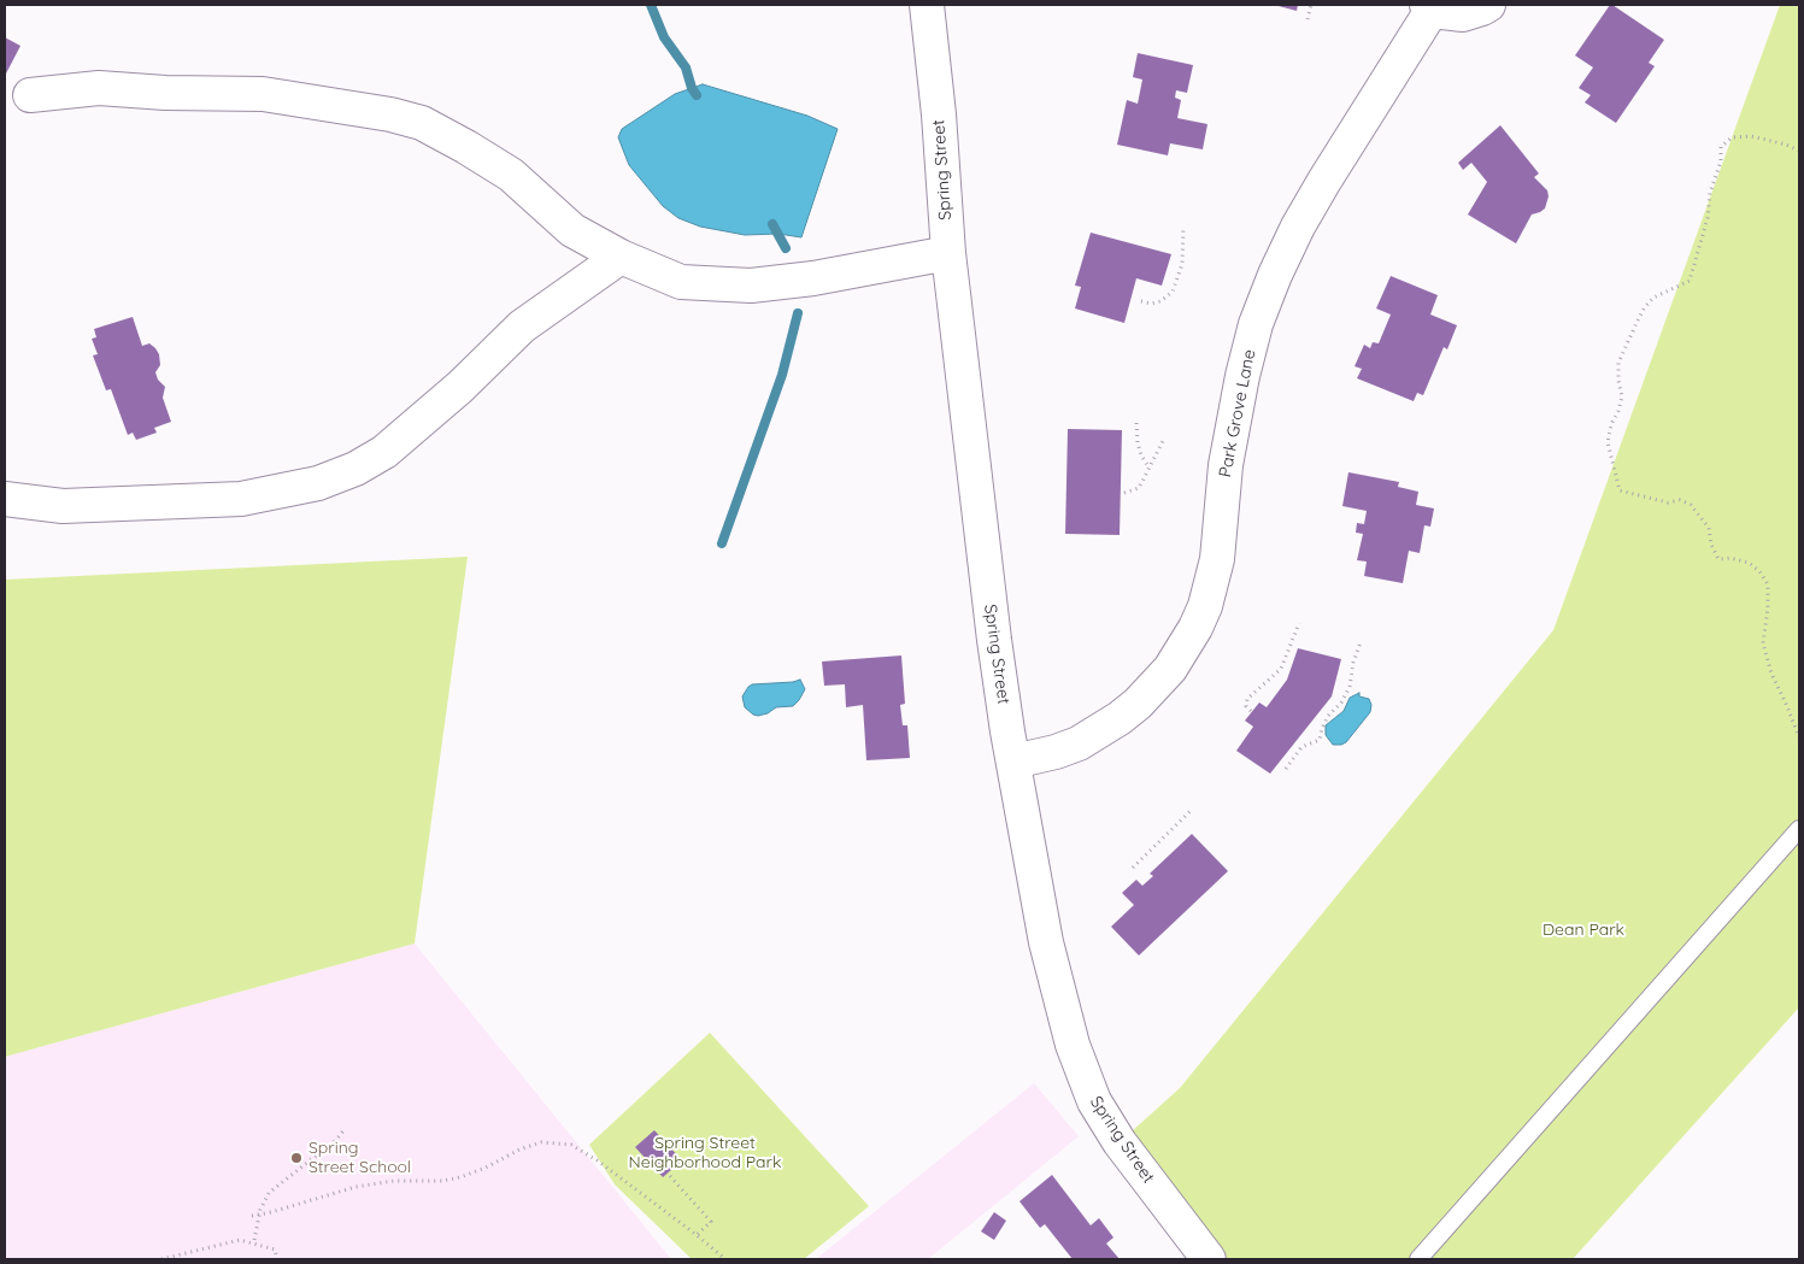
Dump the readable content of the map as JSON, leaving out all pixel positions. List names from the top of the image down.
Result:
{
  "streets": {
    "street": ["Spring Street", "Park Grove Lane"]
  },
  "crossings": [
    ["Spring Street", "Park Grove Lane"]
  ],
  "parks": ["Dean Park", "Spring Street Neighborhood Park"],
  "places": ["Spring Street School"]
}
